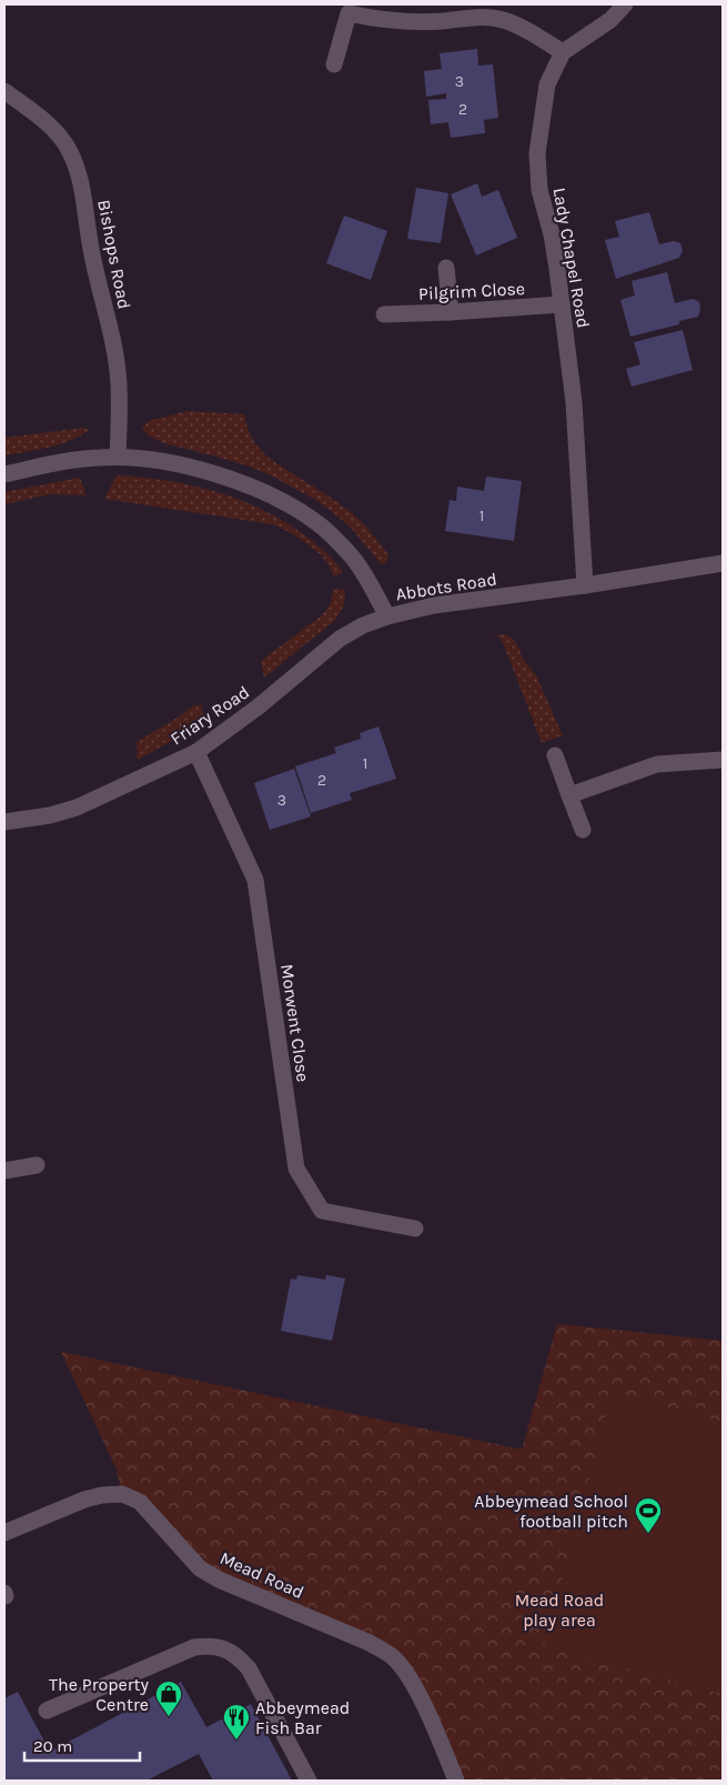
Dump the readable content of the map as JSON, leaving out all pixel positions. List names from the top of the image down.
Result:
{
  "streets": {
    "street": [
      "Bishops Road",
      "Lady Chapel Road",
      "Pilgrim Close",
      "Abbots Road",
      "Friary Road",
      "Morwent Close",
      "Mead Road"
    ]
  },
  "crossings": [
    ["Bishops Road", "Abbots Road"],
    ["Lady Chapel Road", "Pilgrim Close"],
    ["Lady Chapel Road", "Abbots Road"],
    ["Abbots Road", "Friary Road"],
    ["Friary Road", "Morwent Close"]
  ],
  "parks": ["Mead Road play area"],
  "places": {
    "sports": ["Abbeymead School football pitch"],
    "shop": ["The Property Centre"],
    "restaurant": ["Abbeymead Fish Bar"]
  },
  "house_numbers": [
    "3",
    "2",
    "1",
    "1",
    "2",
    "3"
  ],
  "scale_bar": "20 m"
}
